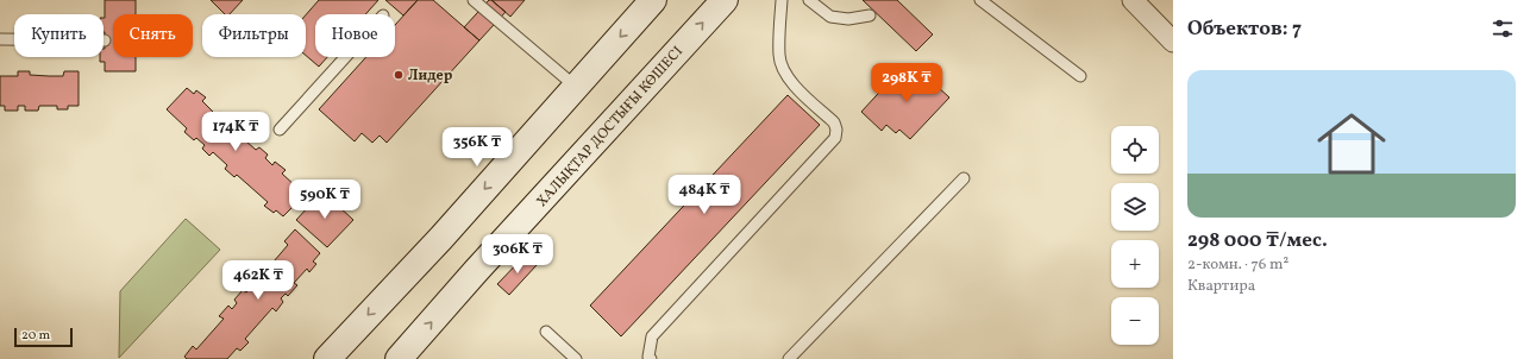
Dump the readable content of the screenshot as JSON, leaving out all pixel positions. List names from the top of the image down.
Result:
{
  "streets": {
    "main road": ["ХАЛЫҚТАР ДОСТЫҒЫ КӨШЕСІ"]
  },
  "places": ["Лидер"],
  "scale_bar": "20 m",
  "page": {
    "heading": "Объектов: 7",
    "chip": [
      "Купить",
      "Снять",
      "Фильтры",
      "Новое"
    ],
    "list": [
      {
        "name": "298 000 ₸/мес.",
        "note": "2-комн. · 76 m² · Квартира"
      }
    ],
    "price": [
      "298K ₸",
      "174K ₸",
      "356K ₸",
      "484K ₸",
      "590K ₸",
      "306K ₸",
      "462K ₸"
    ],
    "map_buttons": ["+", "−"],
    "scale": "20 m"
  }
}
